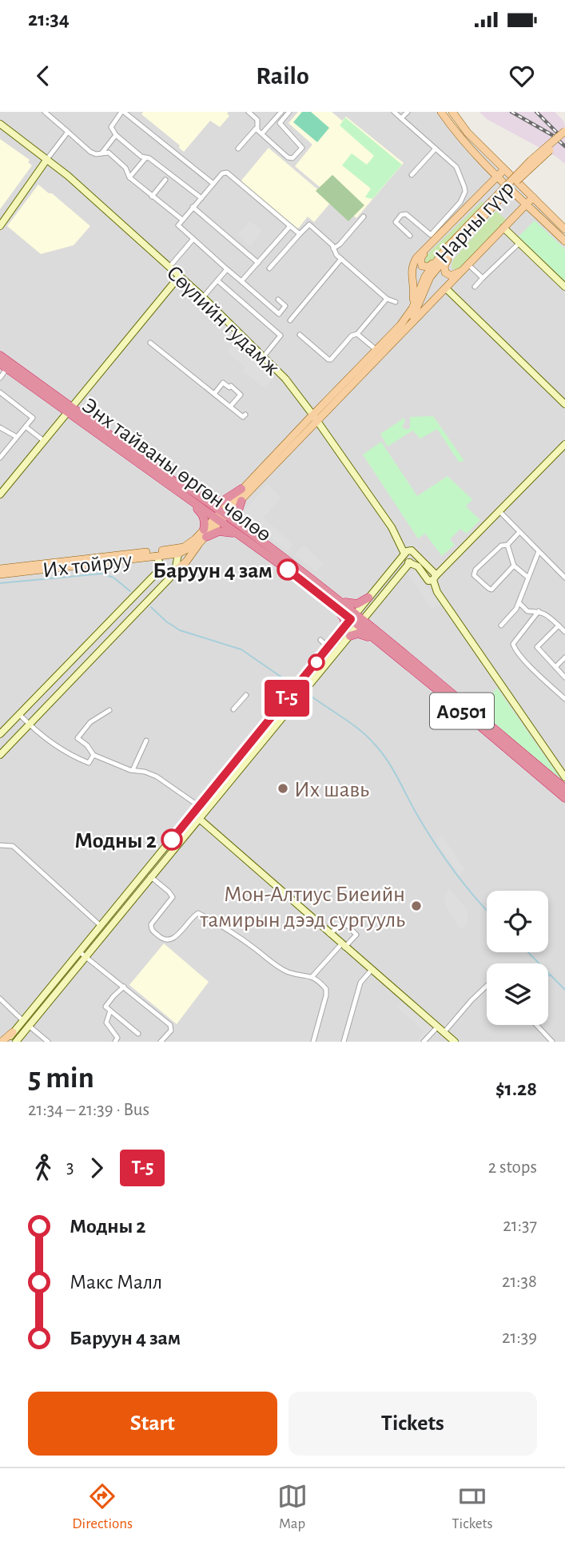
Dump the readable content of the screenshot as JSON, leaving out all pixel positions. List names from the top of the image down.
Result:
{
  "streets": {
    "highway": ["Энх тайваны өргөн чөлөө", "A0501"],
    "main road": ["Нарны гүүр", "Сөүлийн гудамж", "Их тойруу"]
  },
  "crossings": [
    ["Нарны гүүр", "Сөүлийн гудамж"],
    ["Энх тайваны өргөн чөлөө", "Их тойруу"]
  ],
  "places": [
    "Баруун 4 зам",
    "Их шавь",
    "Модны 2",
    "Мон-Алтиус Биеийн тамирын дээд сургууль"
  ],
  "lines": ["bus line Т-5"],
  "page": {
    "status": "21:34",
    "header": "Railo",
    "on_map": "Т-5",
    "heading": ["5 min", "21:34 – 21:39 · Bus", "$1.28"],
    "legs": ["3", "Т-5", "2 stops"],
    "list": [
      {
        "name": "Модны 2",
        "value": "21:37"
      },
      {
        "name": "Макс Малл",
        "value": "21:38"
      },
      {
        "name": "Баруун 4 зам",
        "value": "21:39"
      }
    ],
    "buttons": ["Start", "Tickets"],
    "tabs": ["Directions", "Map", "Tickets"]
  }
}
